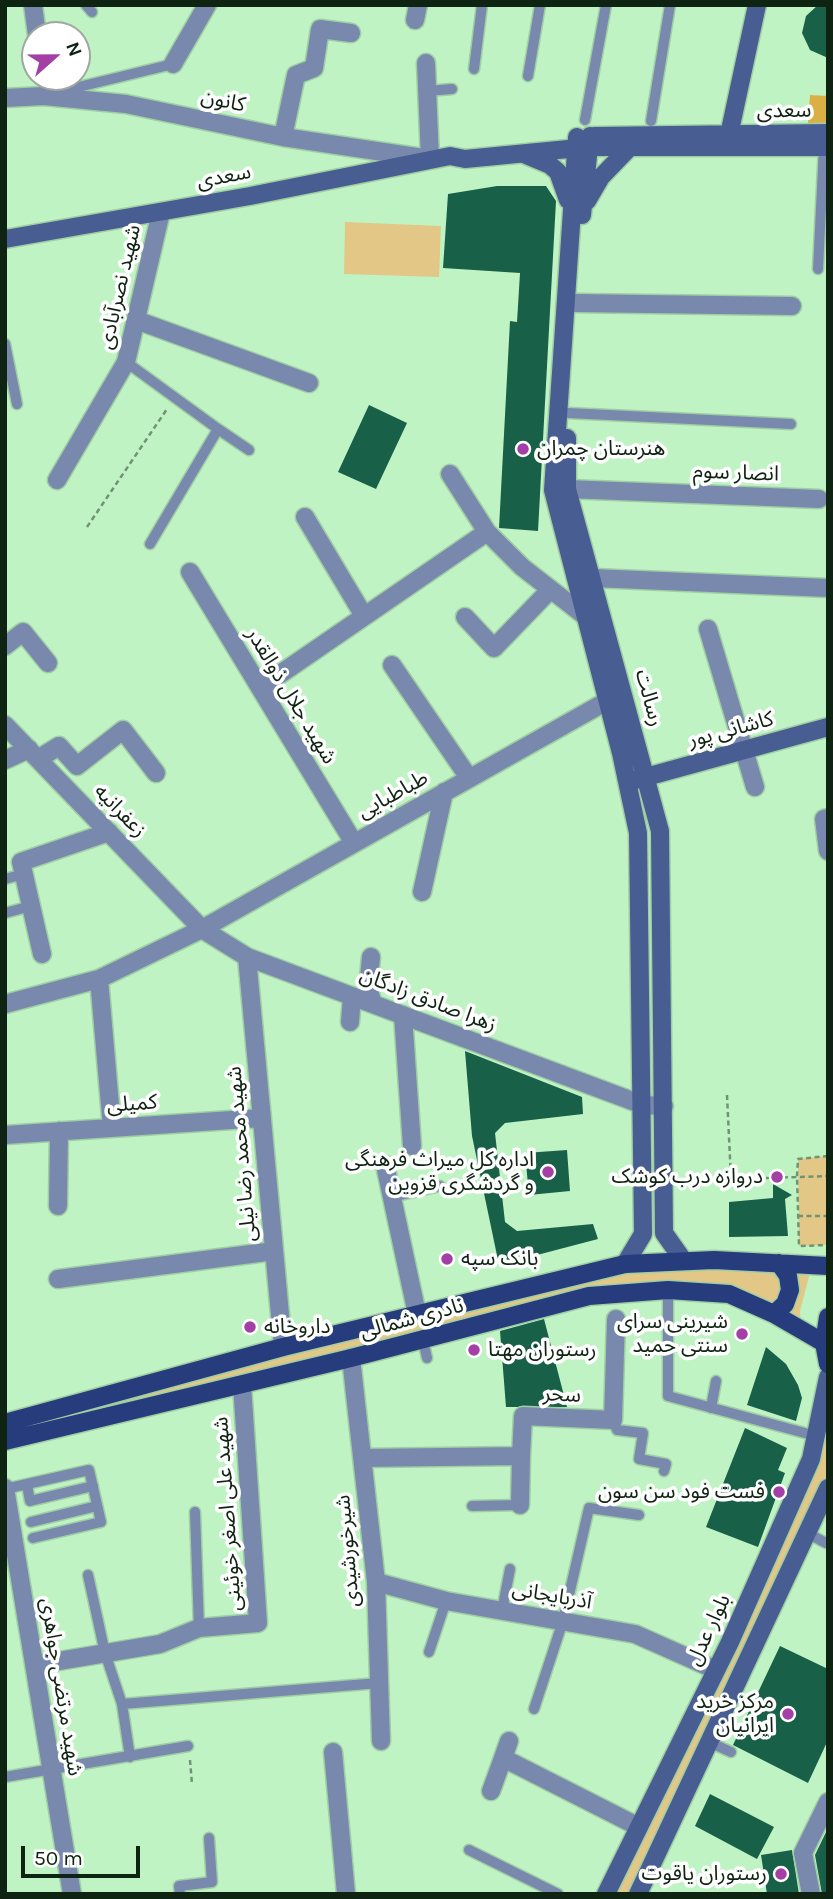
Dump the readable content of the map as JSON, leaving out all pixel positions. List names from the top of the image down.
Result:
{
  "streets": {
    "main road": ["نادری شمالی"],
    "street": [
      "کانون",
      "سعدی",
      "شهید نصرآبادی",
      "انصار سوم",
      "شهید جلال ذوالقدر",
      "رسالت",
      "کاشانی پور",
      "طباطبایی",
      "زعفرانیه",
      "زهرا صادق زادگان",
      "کمیلی",
      "شهید محمد رضا نیلی",
      "سحر",
      "شهید علی اصغر خوئینی",
      "شیرخورشیدی",
      "آذربایجانی",
      "بلوار عدل",
      "شهید مرتضی جواهری"
    ]
  },
  "crossings": [
    ["کانون", "سعدی"],
    ["سعدی", "شهید نصرآبادی"],
    ["سعدی", "رسالت"],
    ["انصار سوم", "رسالت"],
    ["شهید جلال ذوالقدر", "طباطبایی"],
    ["رسالت", "کاشانی پور"],
    ["رسالت", "طباطبایی"],
    ["رسالت", "زهرا صادق زادگان"],
    ["رسالت", "نادری شمالی"],
    ["طباطبایی", "زعفرانیه"],
    ["طباطبایی", "زهرا صادق زادگان"],
    ["زعفرانیه", "زهرا صادق زادگان"],
    ["زهرا صادق زادگان", "شهید محمد رضا نیلی"],
    ["کمیلی", "شهید محمد رضا نیلی"],
    ["شهید محمد رضا نیلی", "نادری شمالی"],
    ["نادری شمالی", "شهید علی اصغر خوئینی"],
    ["نادری شمالی", "شیرخورشیدی"],
    ["شیرخورشیدی", "آذربایجانی"],
    ["آذربایجانی", "بلوار عدل"]
  ],
  "places": [
    "هنرستان چمران",
    "اداره کل میراث فرهنگی و گردشگری قزوین",
    "دروازه درب کوشک",
    "بانک سپه",
    "داروخانه",
    "شیرینی سرای سنتی حمید",
    "رستوران مهتا",
    "فست فود سن سون",
    "مرکز خرید ایرانیان",
    "رستوران یاقوت"
  ],
  "scale_bar": "50 m",
  "north": "right"
}
